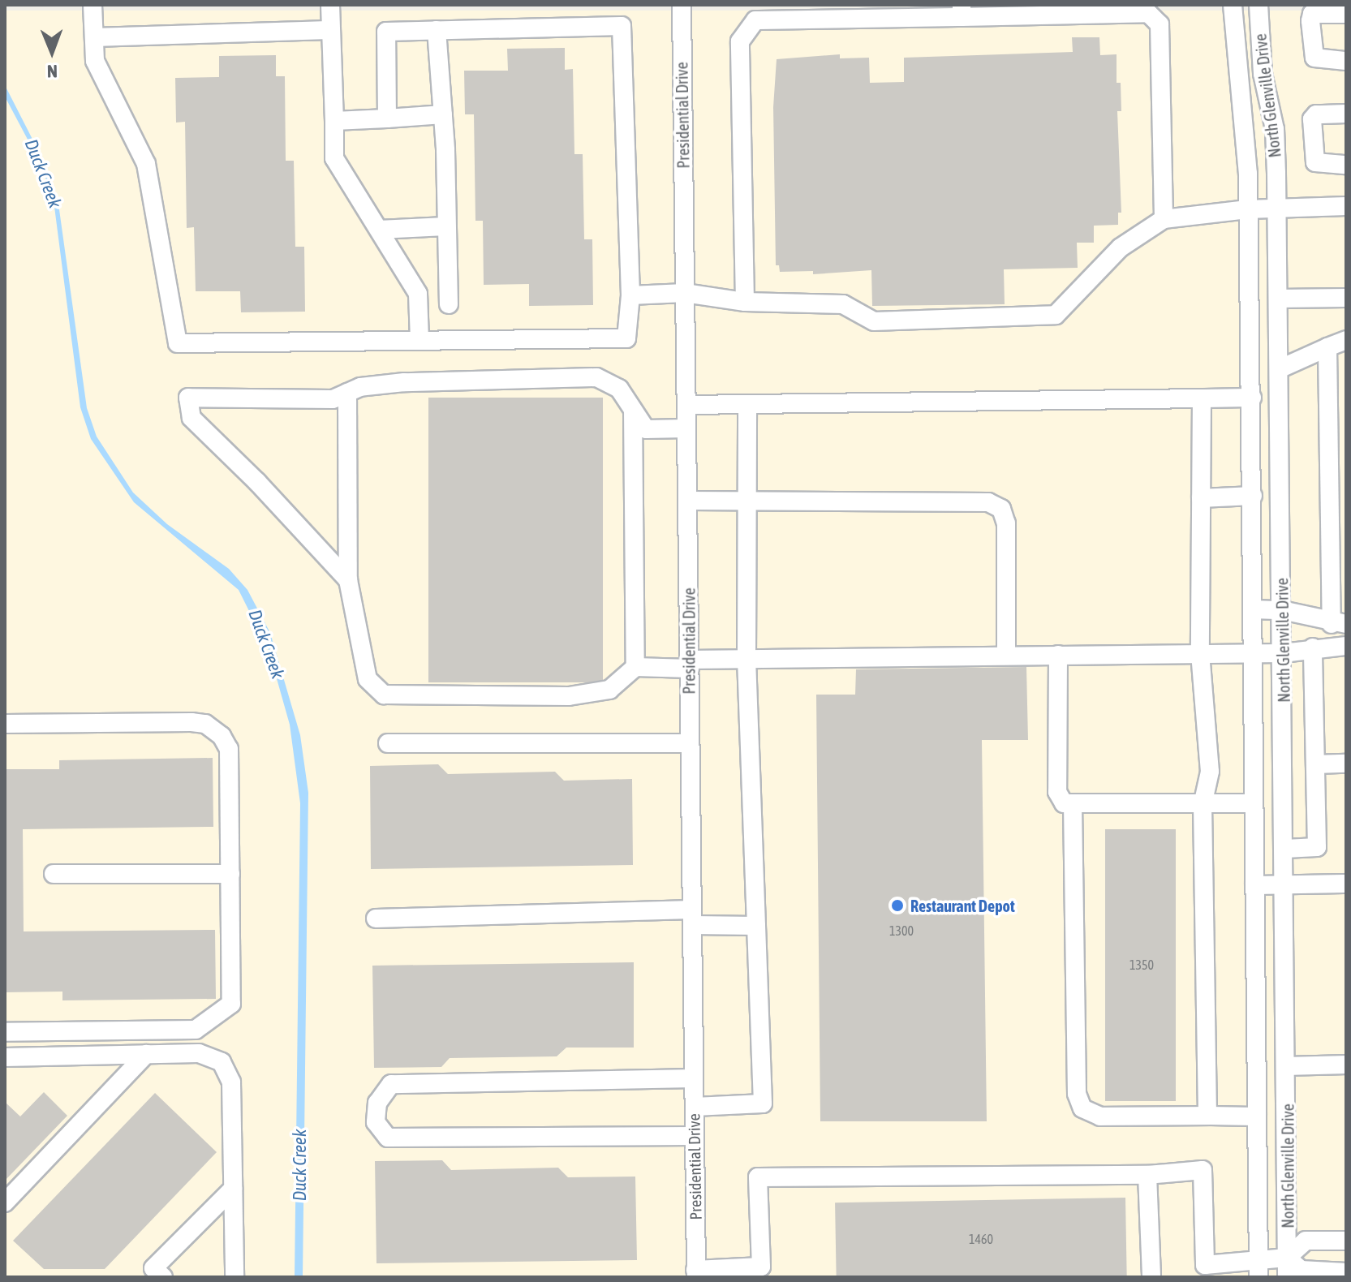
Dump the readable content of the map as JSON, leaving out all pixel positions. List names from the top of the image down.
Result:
{
  "streets": {
    "street": ["North Glenville Drive", "Presidential Drive"]
  },
  "water": ["Duck Creek"],
  "places": ["Restaurant Depot"],
  "house_numbers": ["1300", "1350", "1460"],
  "north": "bottom"
}
